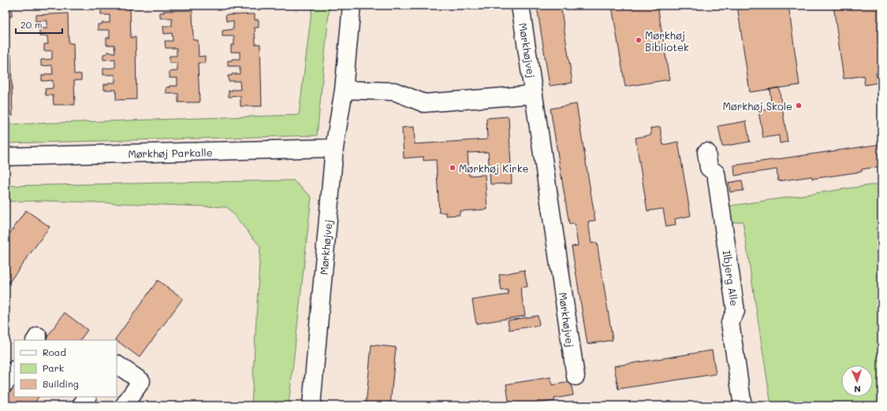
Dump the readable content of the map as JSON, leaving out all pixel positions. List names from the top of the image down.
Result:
{
  "streets": {
    "street": ["Mørkhøjvej", "Mørkhøj Parkalle", "Ilbjerg Alle"]
  },
  "crossings": [
    ["Mørkhøjvej", "Mørkhøj Parkalle"]
  ],
  "places": ["Mørkhøj Bibliotek", "Mørkhøj Skole", "Mørkhøj Kirke"],
  "legend": ["Road", "Park", "Building"],
  "scale_bar": "20 m",
  "north": "bottom"
}
